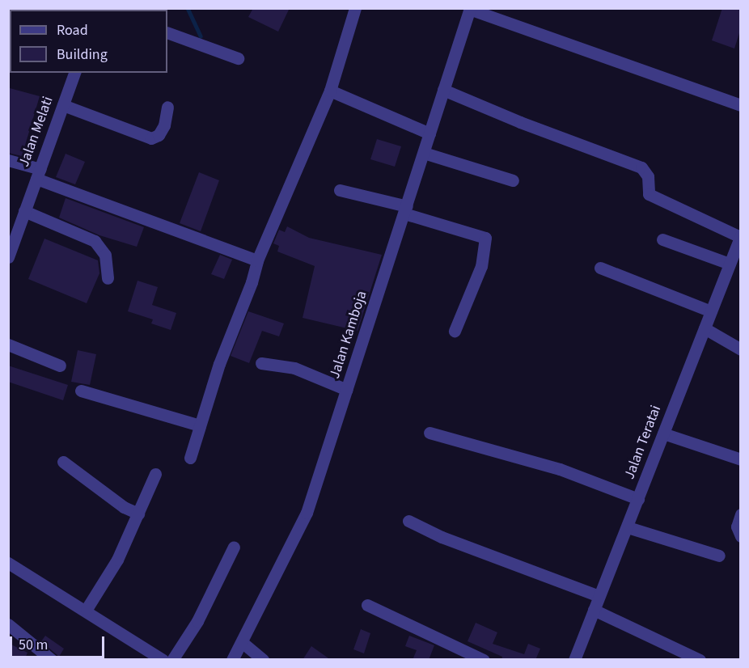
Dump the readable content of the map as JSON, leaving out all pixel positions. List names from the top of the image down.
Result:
{
  "streets": {
    "street": ["Jalan Melati", "Jalan Kamboja", "Jalan Teratai"]
  },
  "legend": ["Road", "Building"],
  "scale_bar": "50 m"
}
